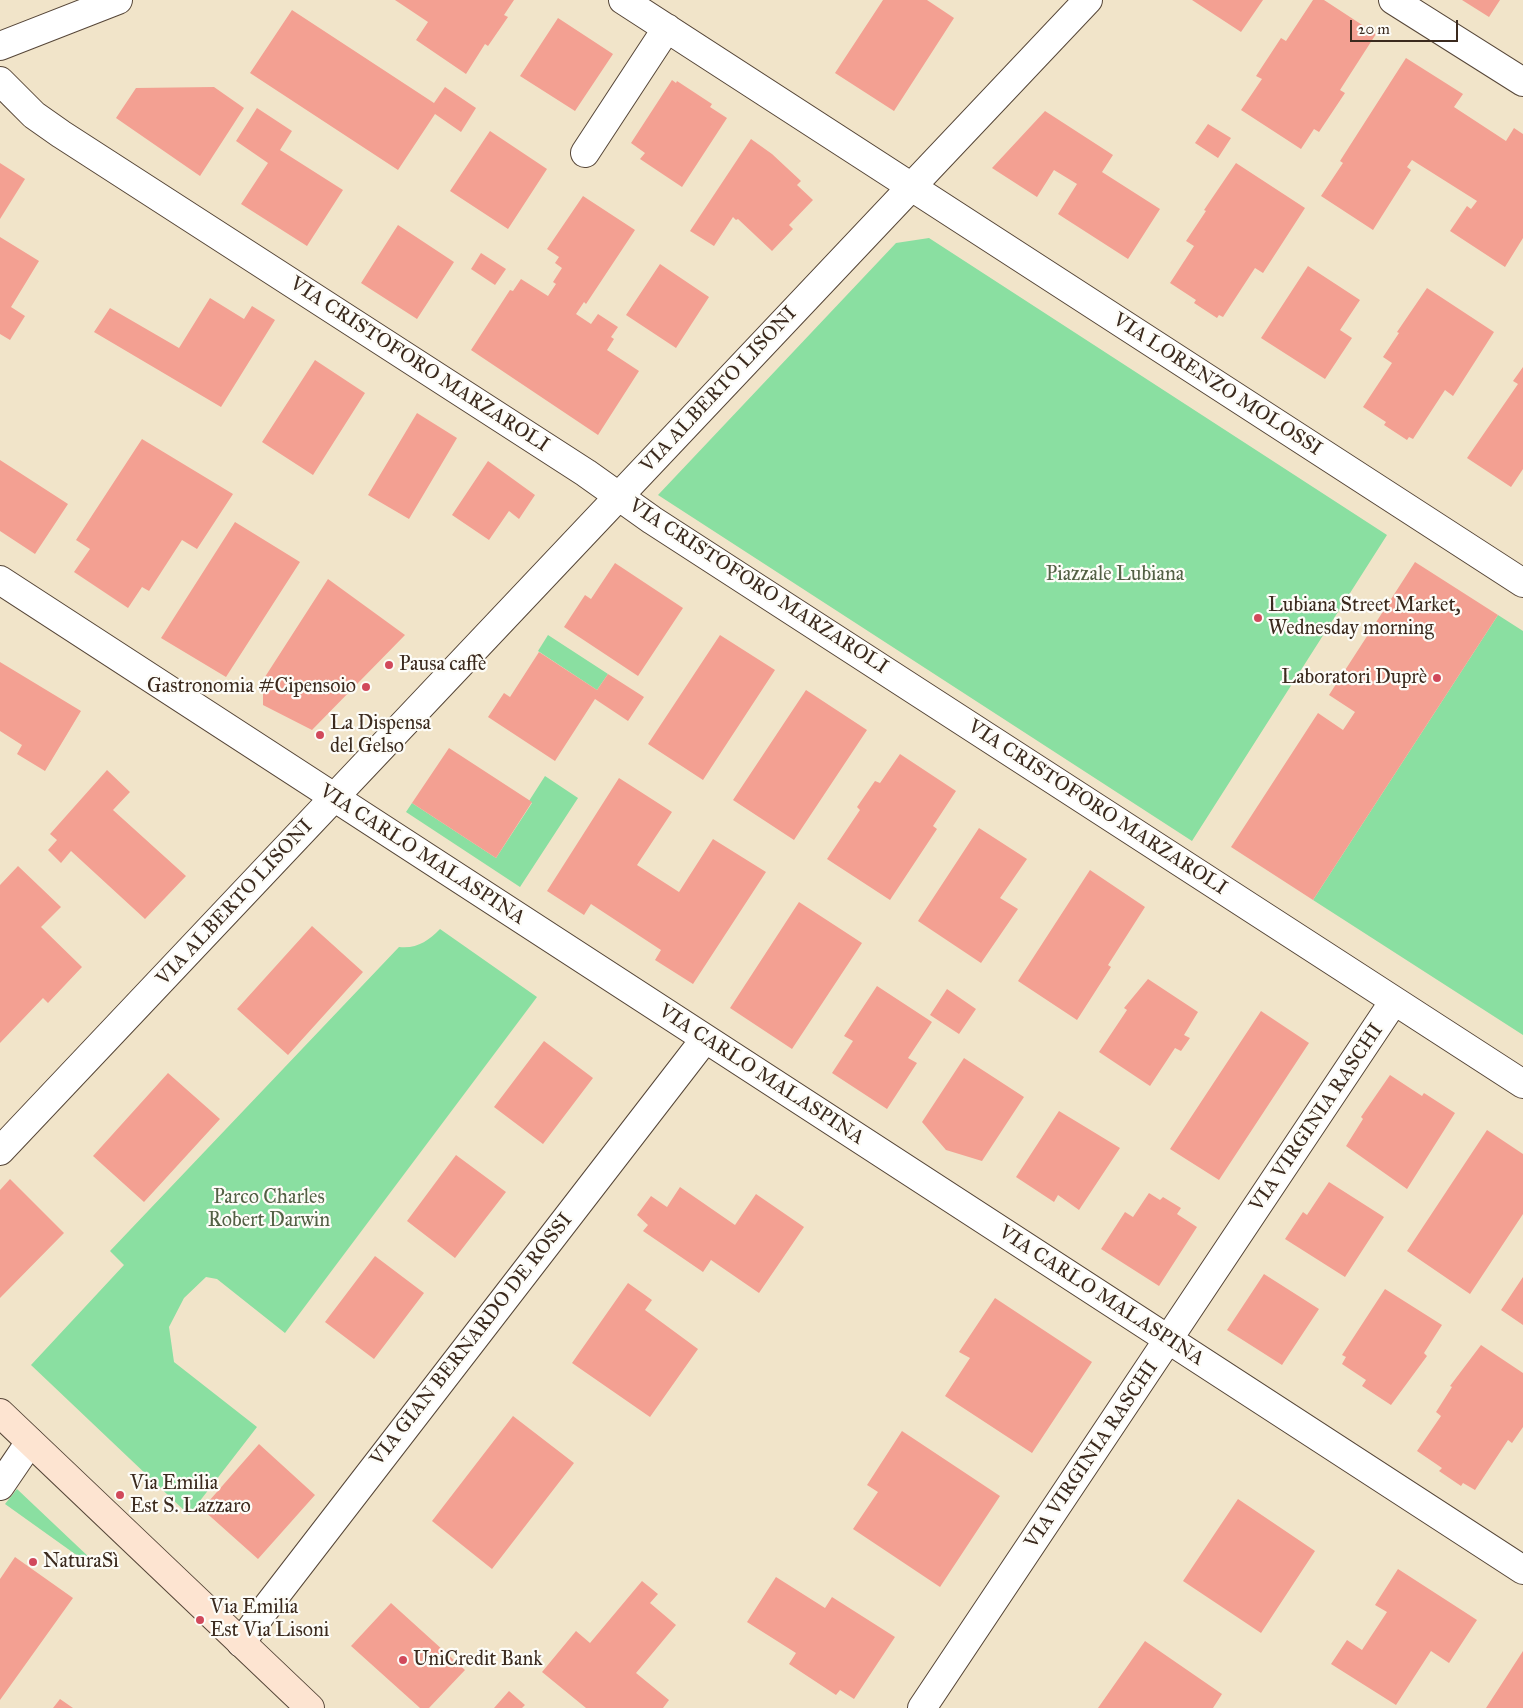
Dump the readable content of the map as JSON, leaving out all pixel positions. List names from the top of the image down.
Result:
{
  "streets": {
    "street": [
      "VIA CRISTOFORO MARZAROLI",
      "VIA LORENZO MOLOSSI",
      "VIA ALBERTO LISONI",
      "VIA CARLO MALASPINA",
      "VIA VIRGINIA RASCHI",
      "VIA GIAN BERNARDO DE ROSSI"
    ]
  },
  "crossings": [
    ["VIA CRISTOFORO MARZAROLI", "VIA ALBERTO LISONI"],
    ["VIA CRISTOFORO MARZAROLI", "VIA VIRGINIA RASCHI"],
    ["VIA LORENZO MOLOSSI", "VIA ALBERTO LISONI"],
    ["VIA ALBERTO LISONI", "VIA CARLO MALASPINA"],
    ["VIA CARLO MALASPINA", "VIA VIRGINIA RASCHI"],
    ["VIA CARLO MALASPINA", "VIA GIAN BERNARDO DE ROSSI"]
  ],
  "parks": ["Piazzale Lubiana", "Parco Charles Robert Darwin"],
  "places": [
    "Lubiana Street Market, Wednesday morning",
    "Pausa caffè",
    "Laboratori Duprè",
    "Gastronomia #Cipensoio",
    "La Dispensa del Gelso",
    "Via Emilia Est S. Lazzaro",
    "NaturaSì",
    "Via Emilia Est Via Lisoni",
    "UniCredit Bank"
  ],
  "scale_bar": "20 m"
}
